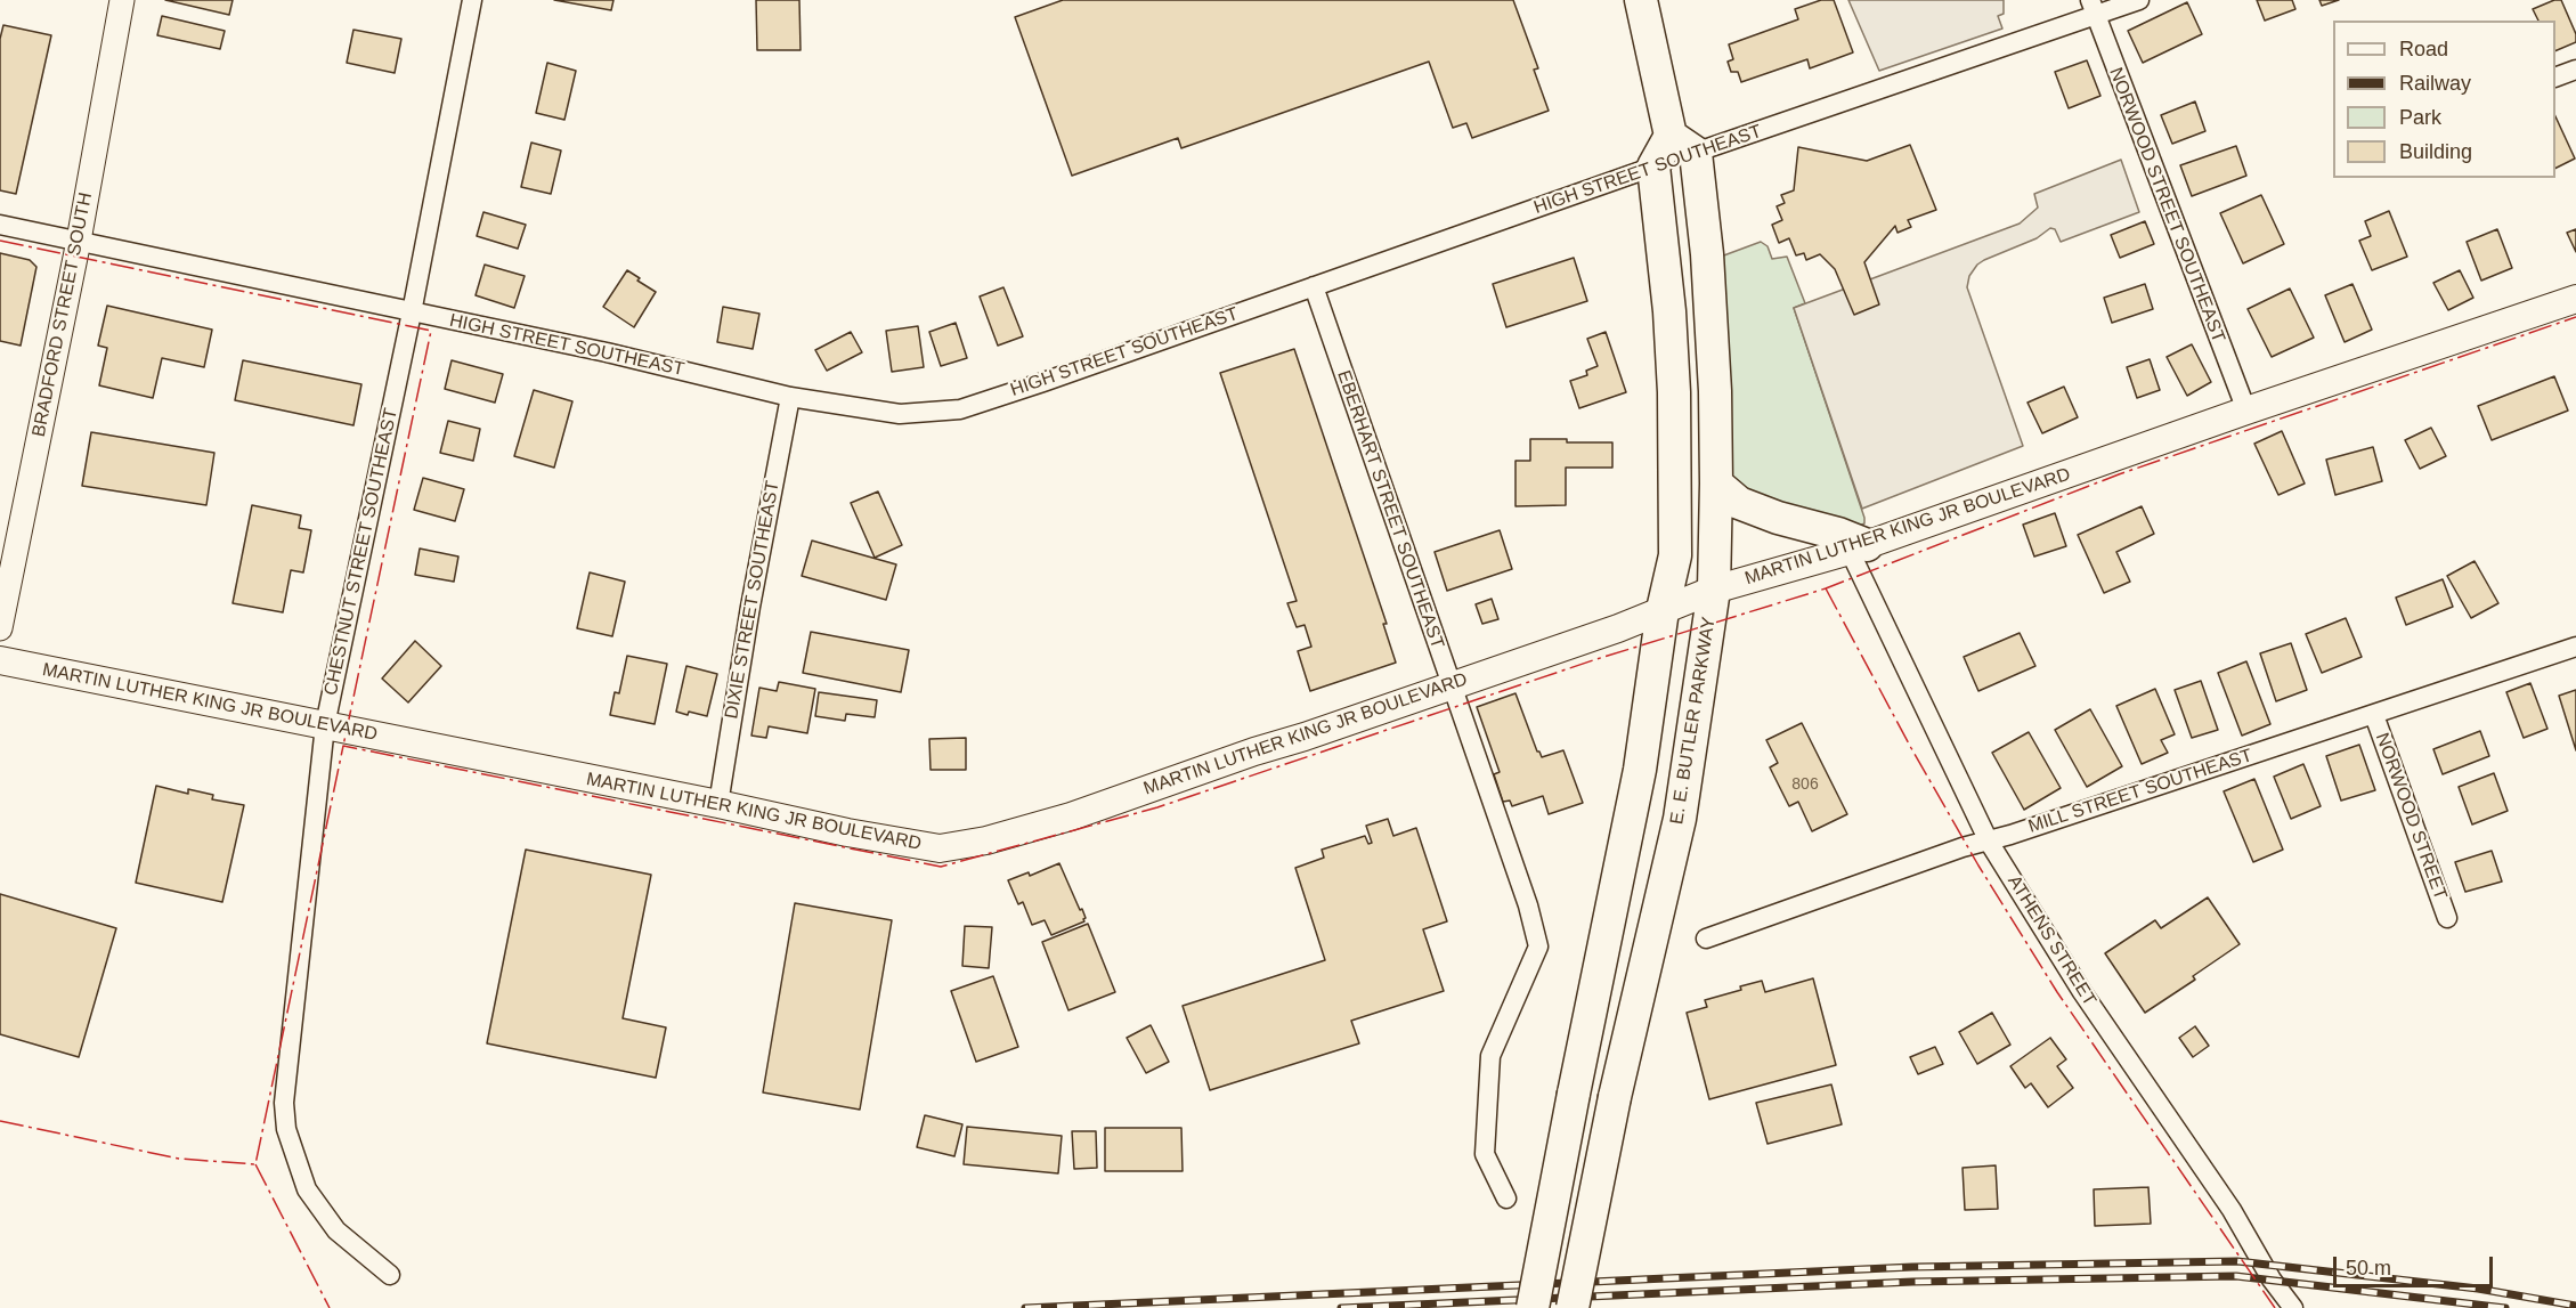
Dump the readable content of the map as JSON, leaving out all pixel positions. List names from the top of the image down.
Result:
{
  "streets": {
    "highway": ["E. E. BUTLER PARKWAY"],
    "main road": ["MARTIN LUTHER KING JR BOULEVARD"],
    "street": [
      "HIGH STREET SOUTHEAST",
      "NORWOOD STREET SOUTHEAST",
      "BRADFORD STREET SOUTH",
      "EBERHART STREET SOUTHEAST",
      "CHESTNUT STREET SOUTHEAST",
      "DIXIE STREET SOUTHEAST",
      "MILL STREET SOUTHEAST",
      "NORWOOD STREET",
      "ATHENS STREET"
    ]
  },
  "crossings": [
    ["HIGH STREET SOUTHEAST", "NORWOOD STREET SOUTHEAST"],
    ["HIGH STREET SOUTHEAST", "BRADFORD STREET SOUTH"],
    ["HIGH STREET SOUTHEAST", "EBERHART STREET SOUTHEAST"],
    ["HIGH STREET SOUTHEAST", "CHESTNUT STREET SOUTHEAST"],
    ["HIGH STREET SOUTHEAST", "DIXIE STREET SOUTHEAST"],
    ["HIGH STREET SOUTHEAST", "E. E. BUTLER PARKWAY"],
    ["NORWOOD STREET SOUTHEAST", "MARTIN LUTHER KING JR BOULEVARD"],
    ["EBERHART STREET SOUTHEAST", "MARTIN LUTHER KING JR BOULEVARD"],
    ["MARTIN LUTHER KING JR BOULEVARD", "CHESTNUT STREET SOUTHEAST"],
    ["MARTIN LUTHER KING JR BOULEVARD", "DIXIE STREET SOUTHEAST"],
    ["MARTIN LUTHER KING JR BOULEVARD", "E. E. BUTLER PARKWAY"],
    ["MARTIN LUTHER KING JR BOULEVARD", "ATHENS STREET"],
    ["MILL STREET SOUTHEAST", "NORWOOD STREET"],
    ["MILL STREET SOUTHEAST", "ATHENS STREET"]
  ],
  "house_numbers": ["806"],
  "legend": [
    "Road",
    "Railway",
    "Park",
    "Building"
  ],
  "scale_bar": "50 m"
}
